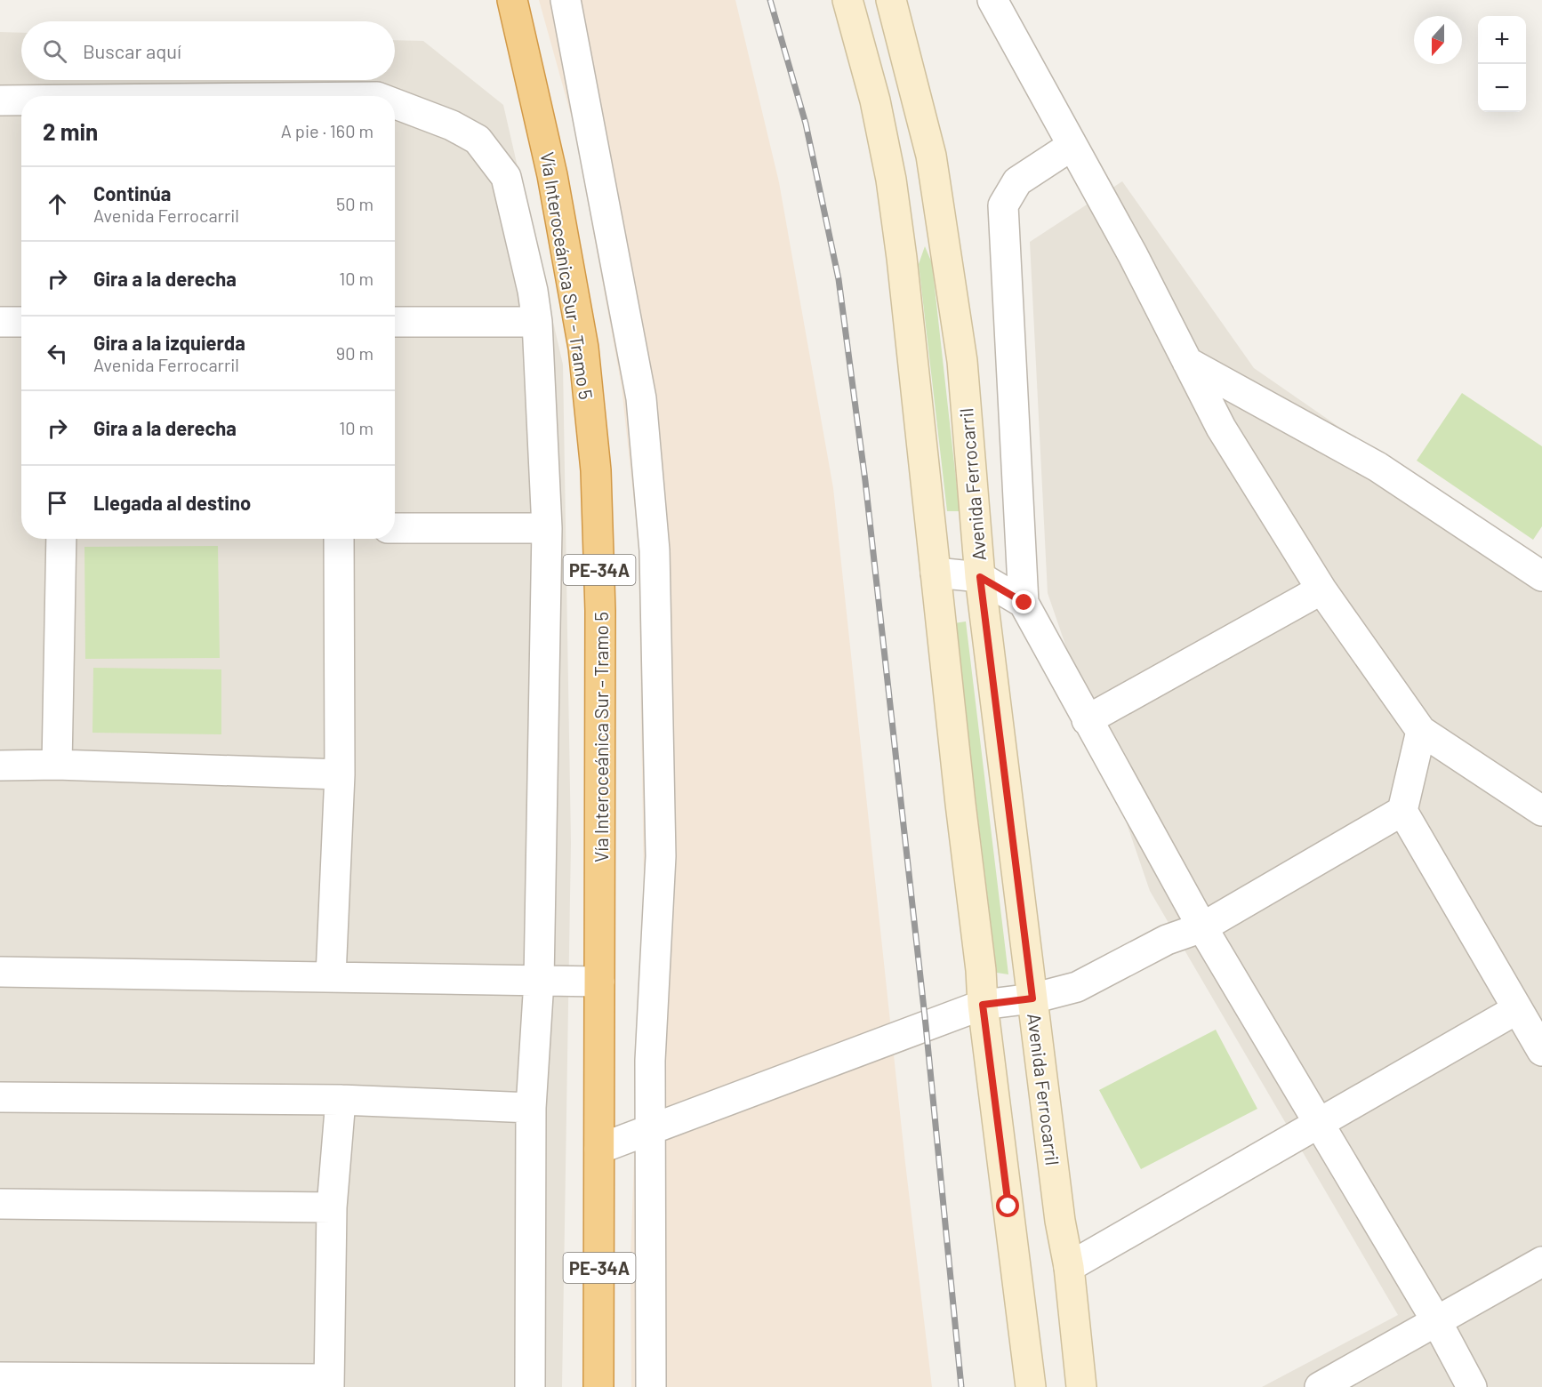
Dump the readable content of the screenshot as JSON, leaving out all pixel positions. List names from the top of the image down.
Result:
{
  "streets": {
    "highway": ["Vía Interoceánica Sur - Tramo 5", "PE-34A"],
    "main road": ["Avenida Ferrocarril"]
  },
  "north": "bottom",
  "page": {
    "map_buttons": ["+", "−"],
    "search": "Buscar aquí",
    "heading": ["2 min", "A pie · 160 m"],
    "list": [
      ["Continúa", "Avenida Ferrocarril", "50 m"],
      ["Gira a la derecha", "10 m"],
      ["Gira a la izquierda", "Avenida Ferrocarril", "90 m"],
      ["Gira a la derecha", "10 m"],
      "Llegada al destino"
    ]
  }
}
